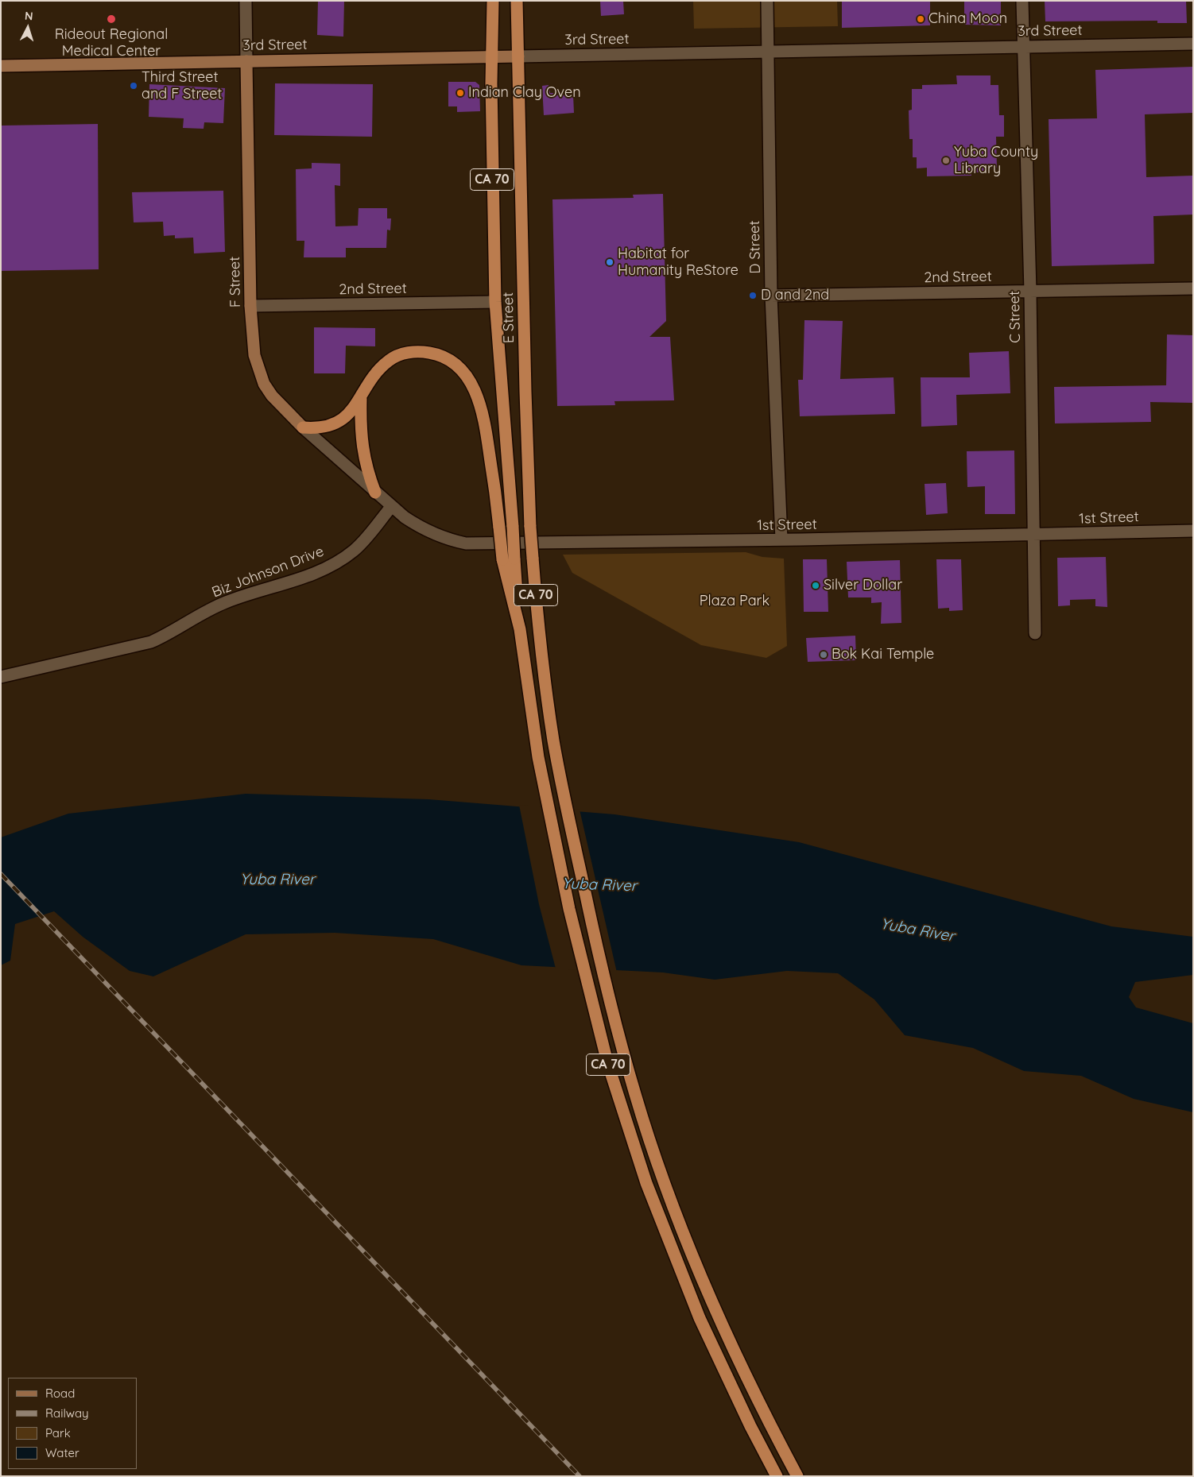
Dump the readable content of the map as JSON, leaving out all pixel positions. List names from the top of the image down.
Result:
{
  "streets": {
    "highway": ["CA 70", "E Street"],
    "main road": ["3rd Street", "F Street"],
    "street": [
      "D Street",
      "2nd Street",
      "C Street",
      "1st Street",
      "Biz Johnson Drive"
    ]
  },
  "crossings": [
    ["3rd Street", "D Street"],
    ["3rd Street", "F Street"],
    ["3rd Street", "C Street"],
    ["3rd Street", "E Street"],
    ["D Street", "2nd Street"],
    ["D Street", "1st Street"],
    ["2nd Street", "F Street"],
    ["2nd Street", "C Street"],
    ["2nd Street", "E Street"],
    ["F Street", "1st Street"],
    ["F Street", "Biz Johnson Drive"],
    ["C Street", "1st Street"],
    ["1st Street", "Biz Johnson Drive"]
  ],
  "water": ["Yuba River"],
  "parks": ["Plaza Park"],
  "places": [
    "Rideout Regional Medical Center",
    "China Moon",
    "Third Street and F Street",
    "Indian Clay Oven",
    "Yuba County Library",
    "Habitat for Humanity ReStore",
    "D and 2nd",
    "Silver Dollar",
    "Bok Kai Temple"
  ],
  "legend": [
    "Road",
    "Railway",
    "Park",
    "Water"
  ],
  "north": "top"
}
